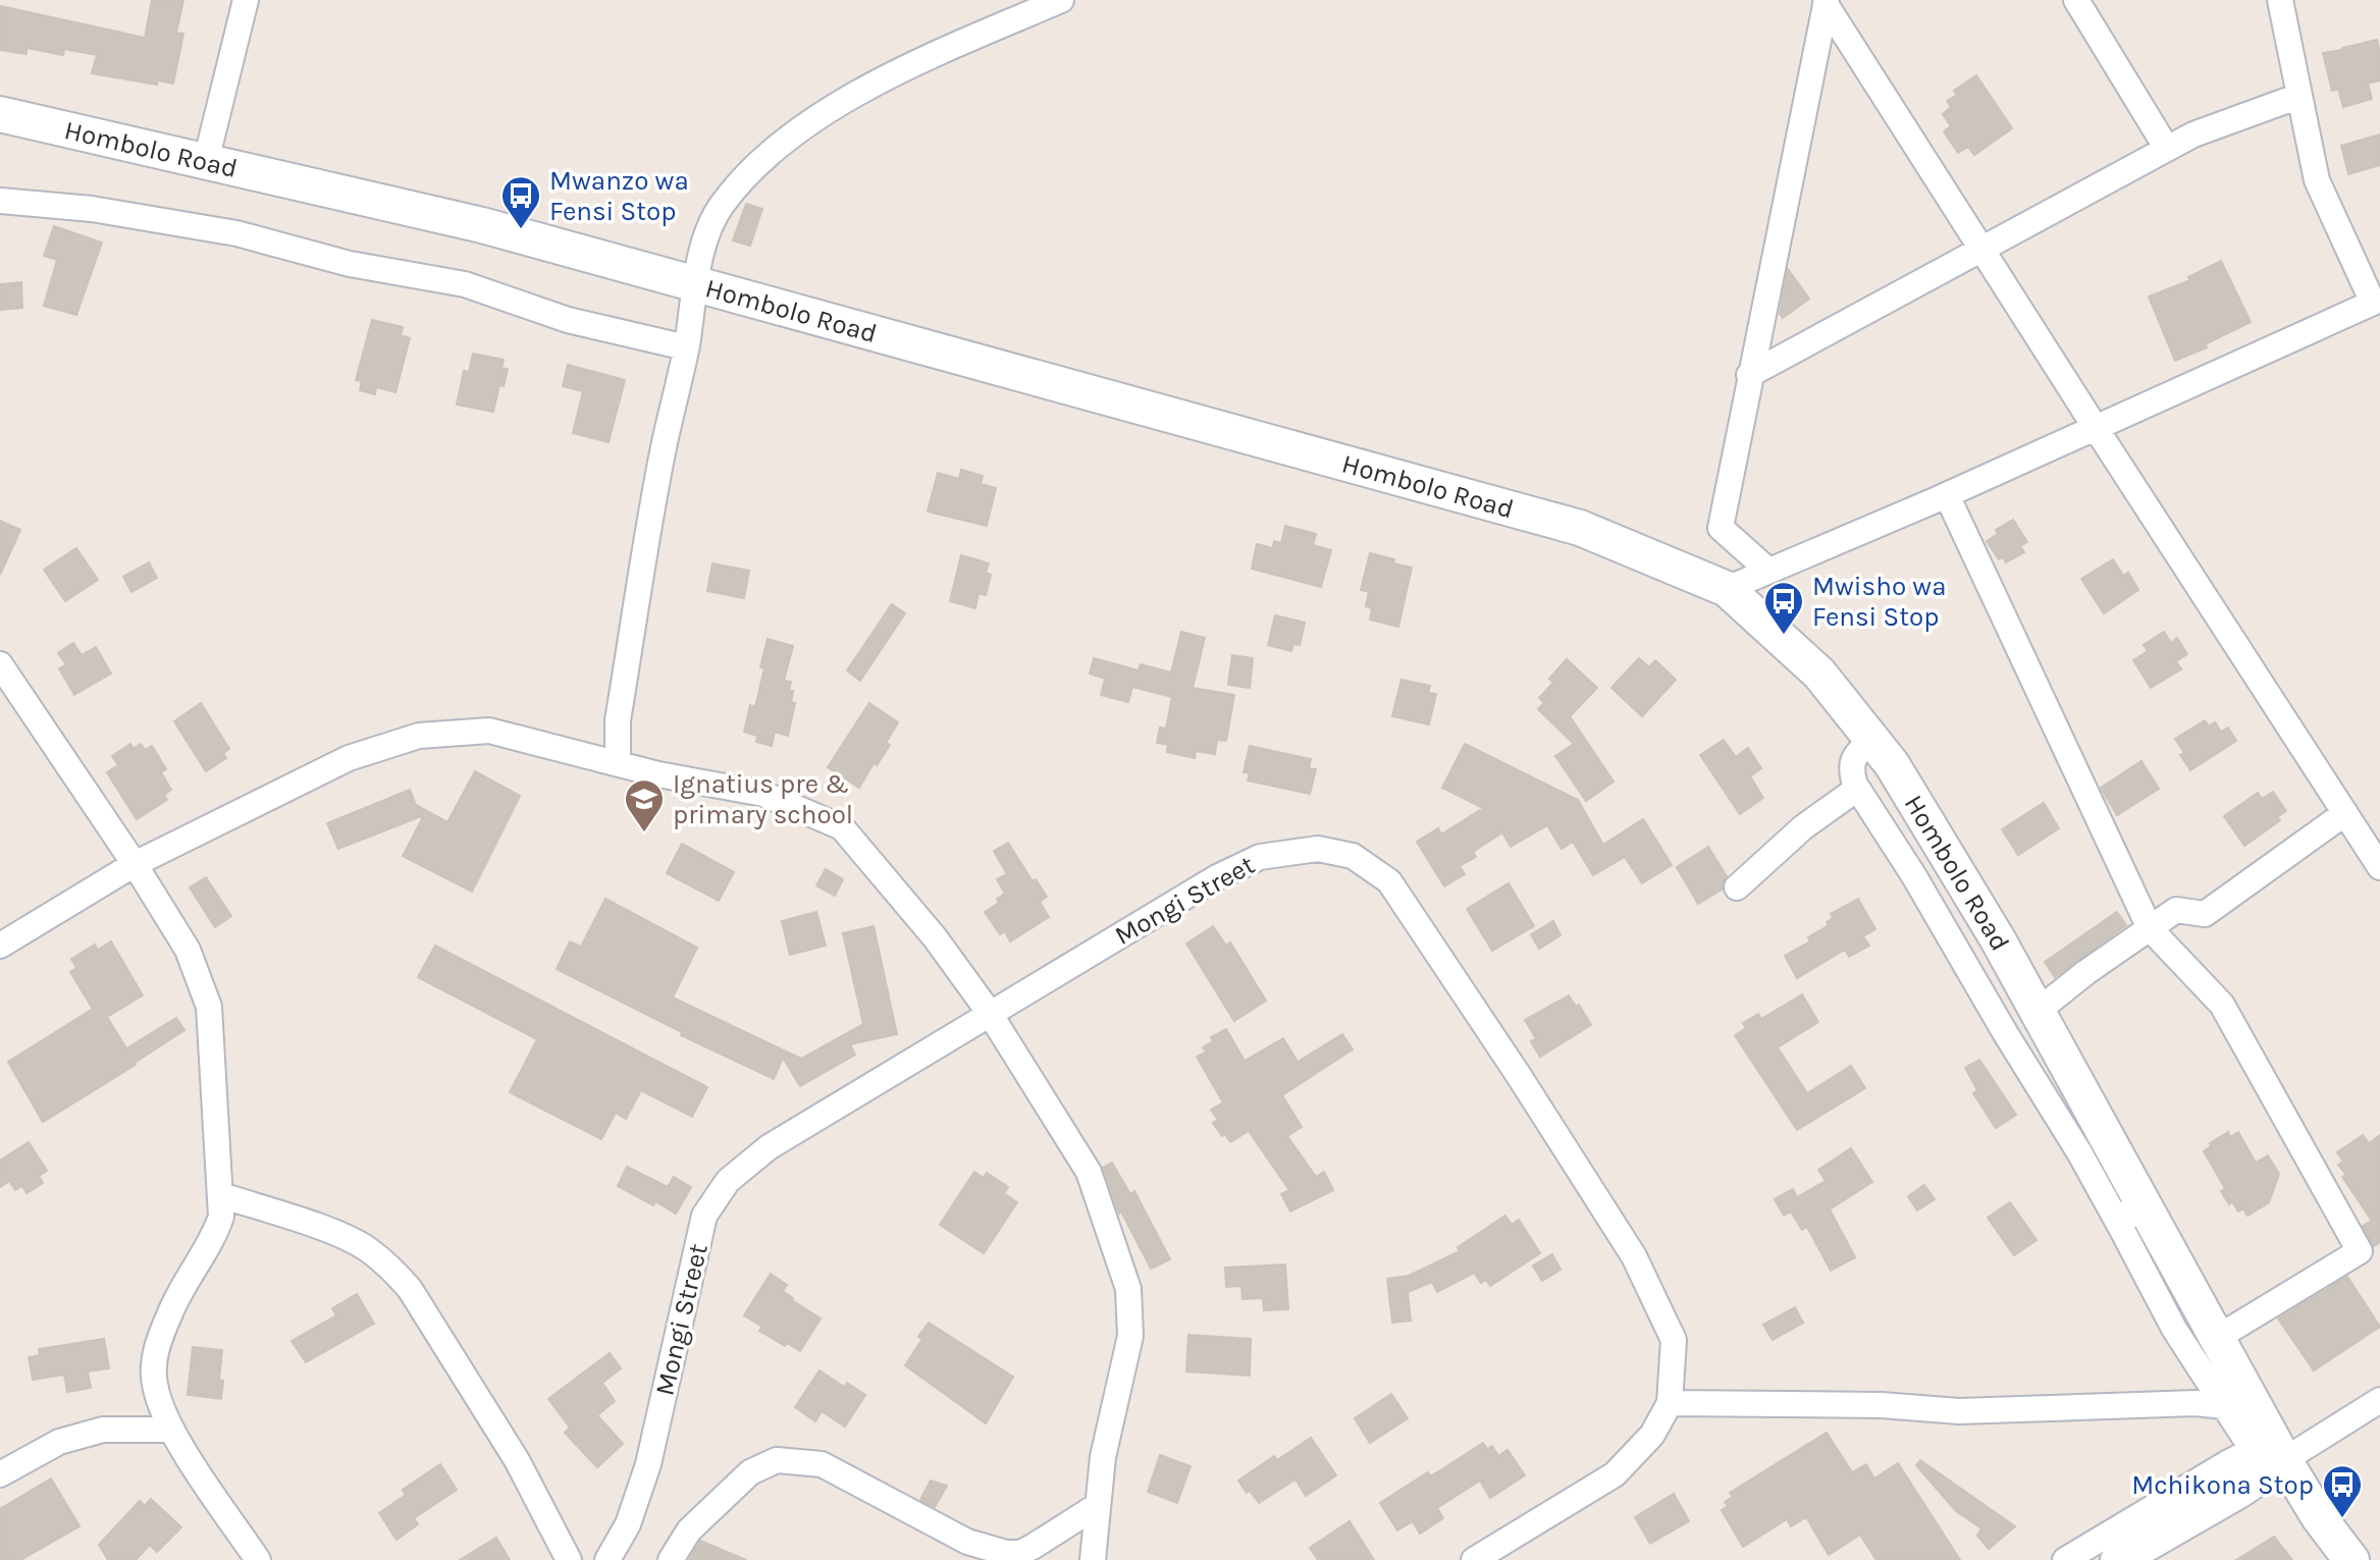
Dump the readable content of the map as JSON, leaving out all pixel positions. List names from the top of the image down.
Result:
{
  "streets": {
    "street": ["Hombolo Road", "Mongi Street"]
  },
  "places": {
    "bus stop": ["Mwanzo wa Fensi Stop", "Mwisho wa Fensi Stop", "Mchikona Stop"],
    "school or university": ["Ignatius pre & primary school"]
  }
}
